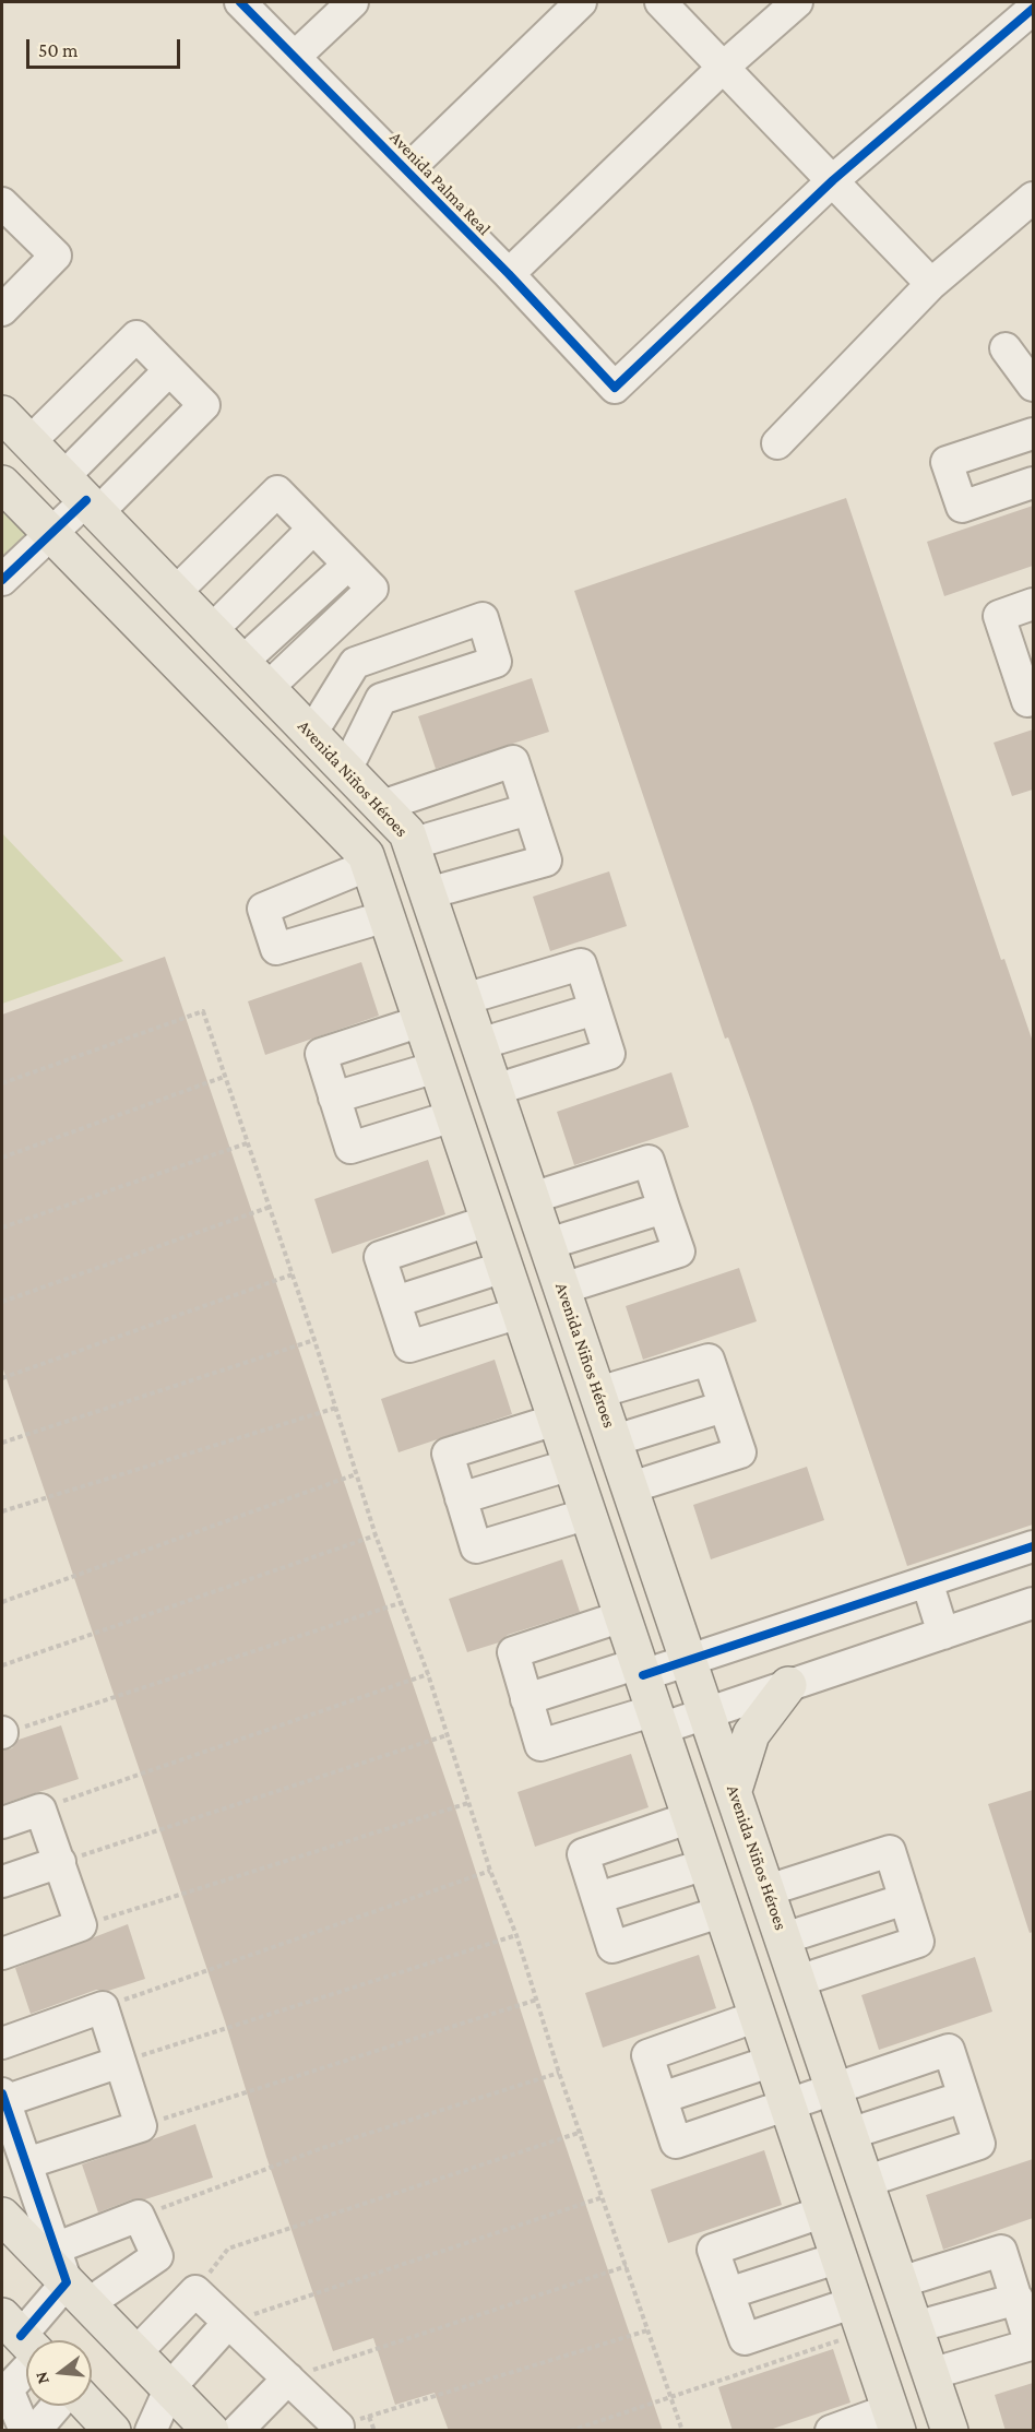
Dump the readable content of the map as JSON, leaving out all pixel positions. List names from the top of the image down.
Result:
{
  "streets": {
    "main road": ["Avenida Niños Héroes"],
    "street": ["Avenida Palma Real"]
  },
  "scale_bar": "50 m",
  "north": "left"
}
